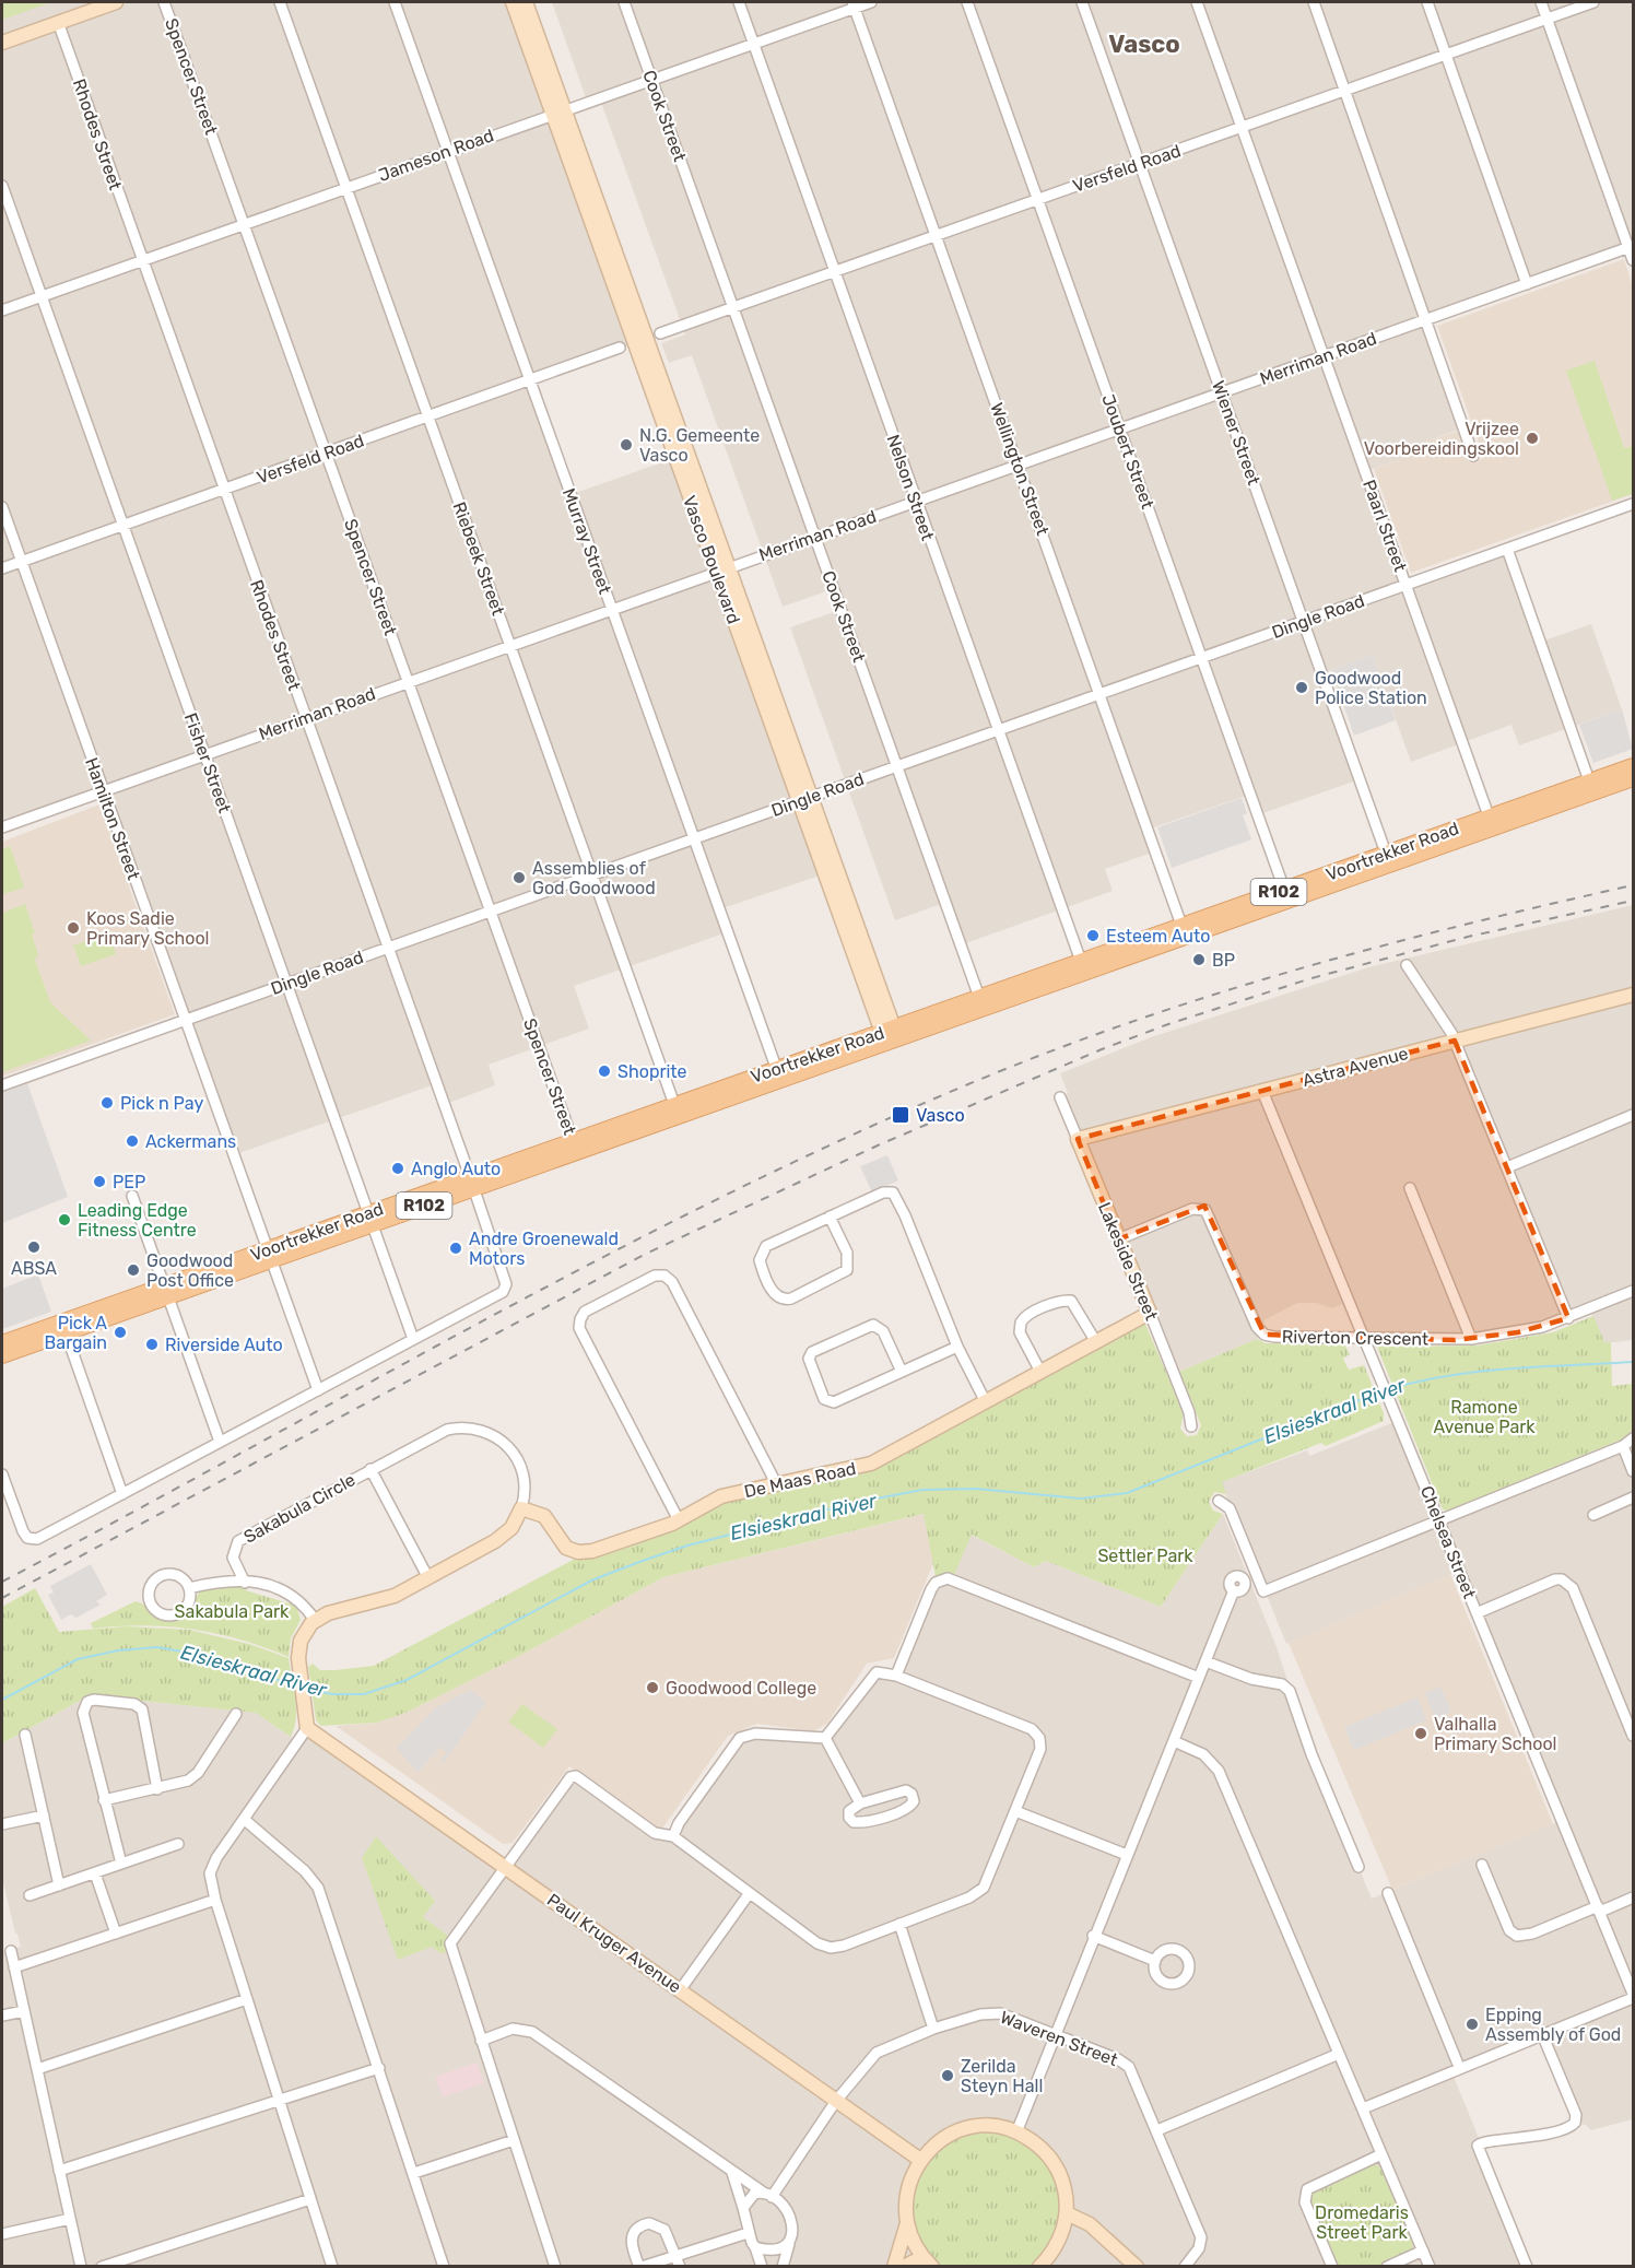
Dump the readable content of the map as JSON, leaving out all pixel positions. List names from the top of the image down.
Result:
{
  "streets": {
    "main road": ["Voortrekker Road", "R102"],
    "street": [
      "Spencer Street",
      "Cook Street",
      "Rhodes Street",
      "Jameson Road",
      "Versfeld Road",
      "Merriman Road",
      "Wiener Street",
      "Joubert Street",
      "Wellington Street",
      "Nelson Street",
      "Paarl Street",
      "Murray Street",
      "Riebeek Street",
      "Vasco Boulevard",
      "Dingle Road",
      "Fisher Street",
      "Hamilton Street",
      "Astra Avenue",
      "Lakeside Street",
      "Riverton Crescent",
      "De Maas Road",
      "Sakabula Circle",
      "Chelsea Street",
      "Paul Kruger Avenue",
      "Waveren Street"
    ]
  },
  "crossings": [
    ["Spencer Street", "Jameson Road"],
    ["Spencer Street", "Versfeld Road"],
    ["Spencer Street", "Merriman Road"],
    ["Spencer Street", "Dingle Road"],
    ["Spencer Street", "Voortrekker Road"],
    ["Cook Street", "Jameson Road"],
    ["Cook Street", "Versfeld Road"],
    ["Cook Street", "Merriman Road"],
    ["Cook Street", "Dingle Road"],
    ["Cook Street", "Voortrekker Road"],
    ["Rhodes Street", "Jameson Road"],
    ["Rhodes Street", "Versfeld Road"],
    ["Rhodes Street", "Merriman Road"],
    ["Rhodes Street", "Dingle Road"],
    ["Rhodes Street", "Fisher Street"],
    ["Rhodes Street", "Voortrekker Road"],
    ["Jameson Road", "Wellington Street"],
    ["Jameson Road", "Nelson Street"],
    ["Jameson Road", "Murray Street"],
    ["Jameson Road", "Riebeek Street"],
    ["Jameson Road", "Vasco Boulevard"],
    ["Jameson Road", "Fisher Street"],
    ["Versfeld Road", "Wiener Street"],
    ["Versfeld Road", "Joubert Street"],
    ["Versfeld Road", "Wellington Street"],
    ["Versfeld Road", "Nelson Street"],
    ["Versfeld Road", "Paarl Street"],
    ["Versfeld Road", "Murray Street"],
    ["Versfeld Road", "Riebeek Street"],
    ["Versfeld Road", "Fisher Street"],
    ["Versfeld Road", "Hamilton Street"],
    ["Merriman Road", "Wiener Street"],
    ["Merriman Road", "Joubert Street"],
    ["Merriman Road", "Wellington Street"],
    ["Merriman Road", "Nelson Street"],
    ["Merriman Road", "Paarl Street"],
    ["Merriman Road", "Murray Street"],
    ["Merriman Road", "Riebeek Street"],
    ["Merriman Road", "Vasco Boulevard"],
    ["Merriman Road", "Fisher Street"],
    ["Merriman Road", "Hamilton Street"],
    ["Wiener Street", "Dingle Road"],
    ["Wiener Street", "Voortrekker Road"],
    ["Joubert Street", "Dingle Road"],
    ["Joubert Street", "Voortrekker Road"],
    ["Wellington Street", "Dingle Road"],
    ["Wellington Street", "Voortrekker Road"],
    ["Nelson Street", "Dingle Road"],
    ["Nelson Street", "Voortrekker Road"],
    ["Paarl Street", "Dingle Road"],
    ["Paarl Street", "Voortrekker Road"],
    ["Murray Street", "Dingle Road"],
    ["Murray Street", "Voortrekker Road"],
    ["Riebeek Street", "Dingle Road"],
    ["Riebeek Street", "Voortrekker Road"],
    ["Vasco Boulevard", "Dingle Road"],
    ["Vasco Boulevard", "Voortrekker Road"],
    ["Dingle Road", "Fisher Street"],
    ["Dingle Road", "Hamilton Street"],
    ["Fisher Street", "Voortrekker Road"],
    ["Hamilton Street", "Voortrekker Road"],
    ["Astra Avenue", "Lakeside Street"],
    ["Astra Avenue", "Chelsea Street"],
    ["Lakeside Street", "Riverton Crescent"],
    ["Lakeside Street", "De Maas Road"],
    ["Riverton Crescent", "Chelsea Street"],
    ["De Maas Road", "Sakabula Circle"],
    ["Paul Kruger Avenue", "Waveren Street"]
  ],
  "districts": ["Vasco"],
  "water": ["Elsieskraal River"],
  "parks": [
    "Ramone Avenue Park",
    "Settler Park",
    "Sakabula Park",
    "Dromedaris Street Park"
  ],
  "places": {
    "other": [
      "Vrijzee Voorbereidingskool",
      "N.G. Gemeente Vasco",
      "Goodwood Police Station",
      "Assemblies of God Goodwood",
      "Koos Sadie Primary School",
      "Esteem Auto",
      "BP",
      "Shoprite",
      "Pick n Pay",
      "Ackermans",
      "Anglo Auto",
      "PEP",
      "Leading Edge Fitness Centre",
      "ABSA",
      "Andre Groenewald Motors",
      "Goodwood Post Office",
      "Pick A Bargain",
      "Riverside Auto",
      "Goodwood College",
      "Valhalla Primary School",
      "Epping Assembly of God",
      "Zerilda Steyn Hall"
    ],
    "transit": ["Vasco"]
  }
}
